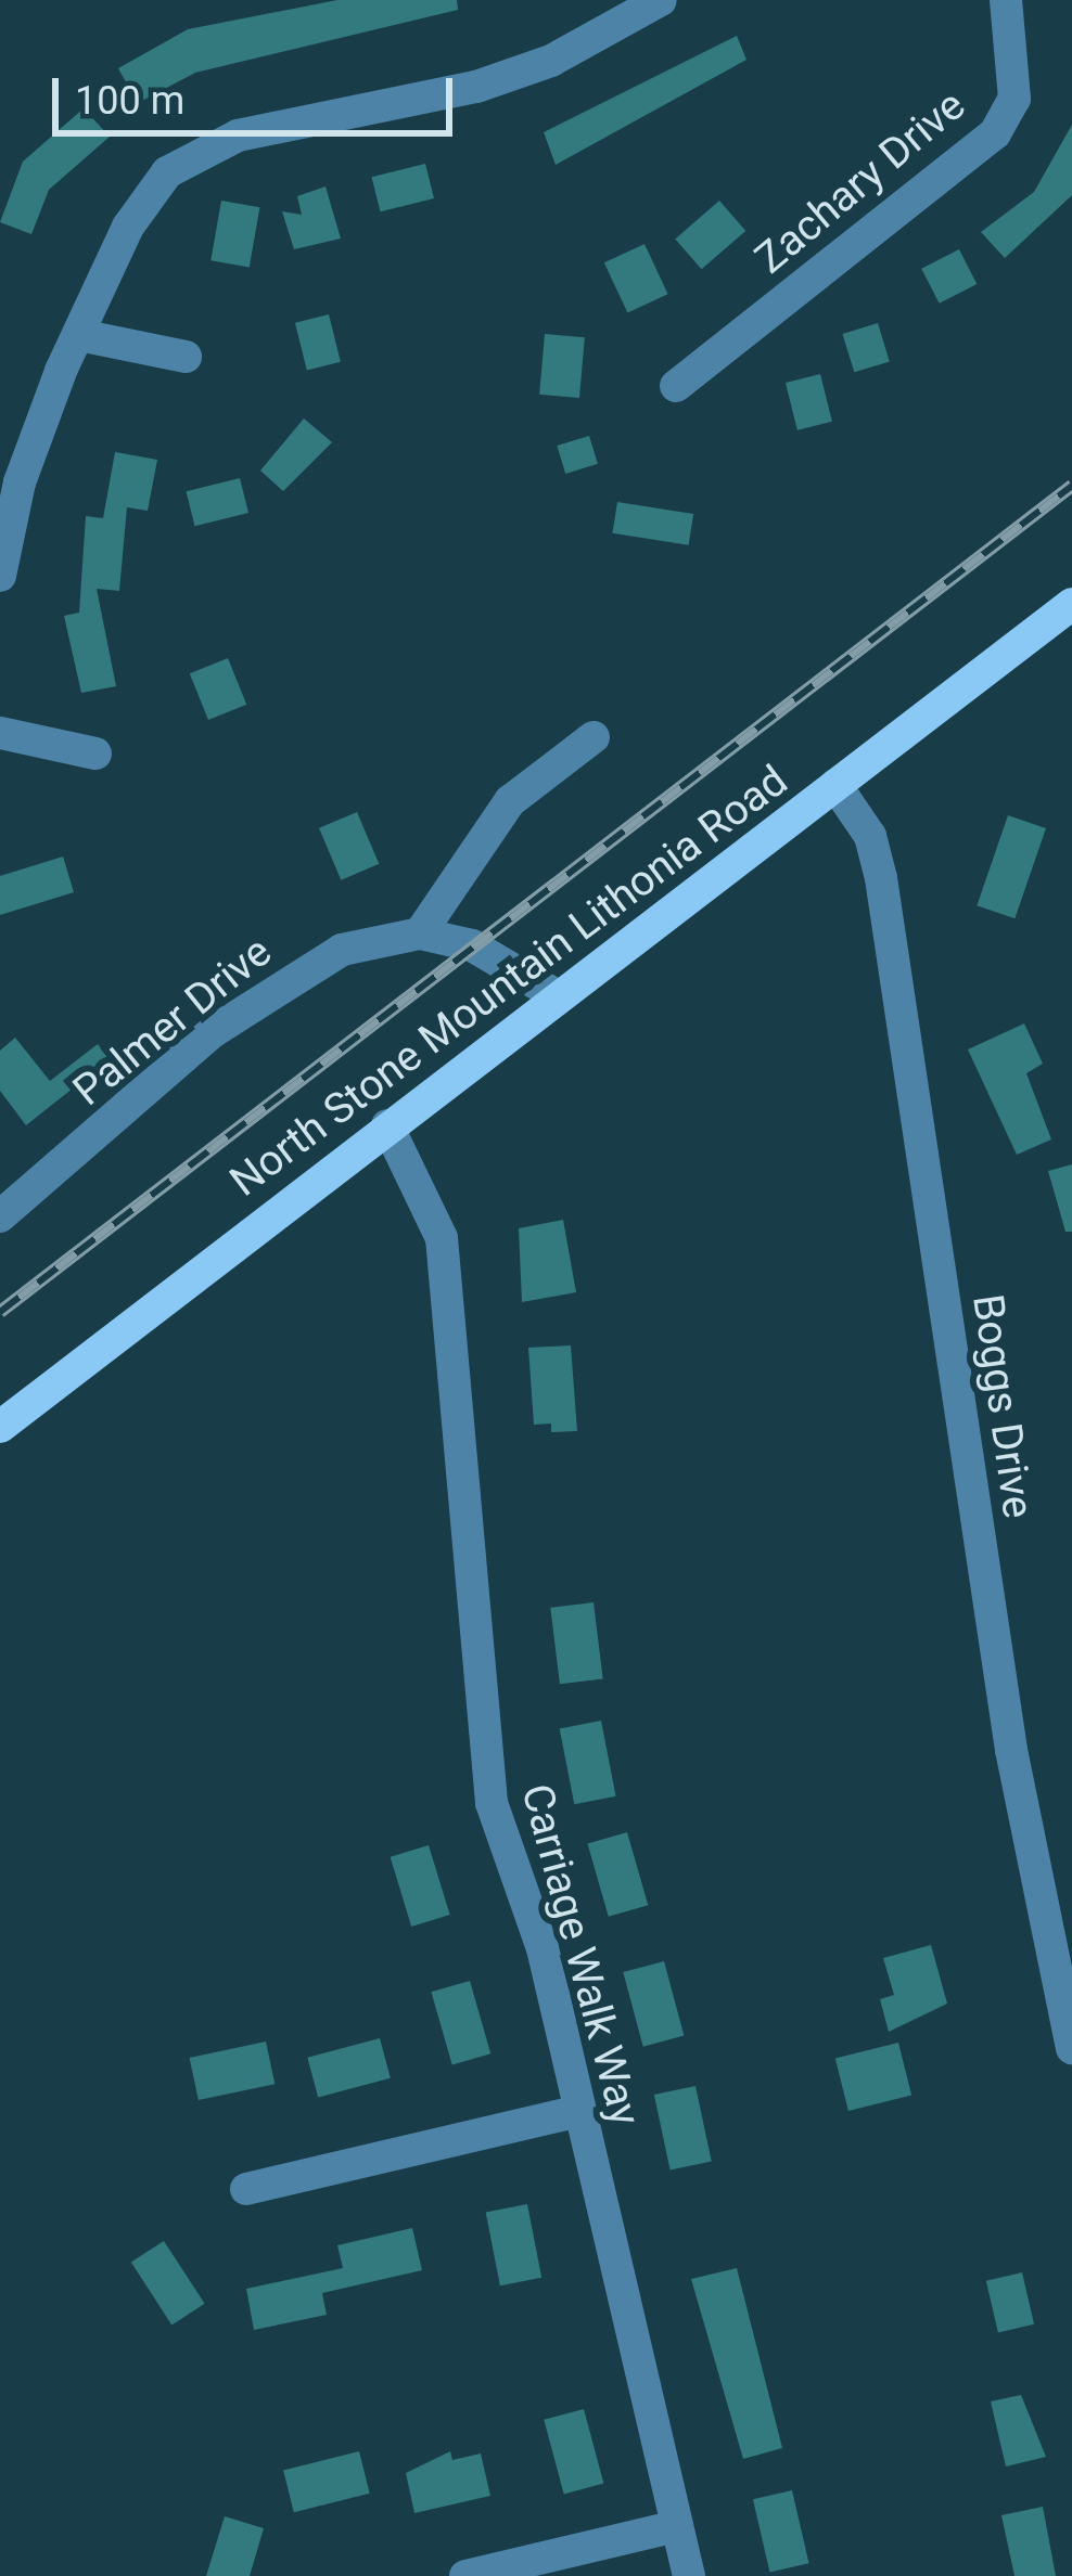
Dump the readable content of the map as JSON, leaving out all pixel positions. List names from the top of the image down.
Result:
{
  "streets": {
    "main road": ["North Stone Mountain Lithonia Road"],
    "street": [
      "Zachary Drive",
      "Palmer Drive",
      "Boggs Drive",
      "Carriage Walk Way"
    ]
  },
  "crossings": [
    ["North Stone Mountain Lithonia Road", "Boggs Drive"],
    ["North Stone Mountain Lithonia Road", "Carriage Walk Way"]
  ],
  "scale_bar": "100 m"
}
